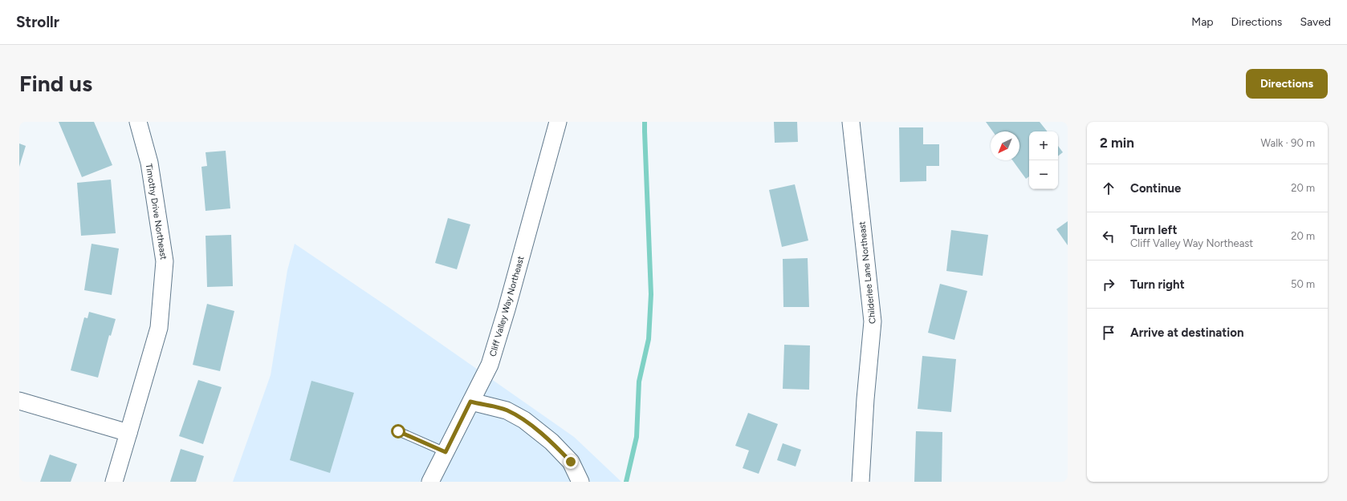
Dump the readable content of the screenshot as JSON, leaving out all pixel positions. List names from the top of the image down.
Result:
{
  "streets": {
    "street": ["Timothy Drive Northeast", "Childerlee Lane Northeast", "Cliff Valley Way Northeast"]
  },
  "north": "bottom left",
  "page": {
    "header": "Strollr",
    "nav": ["Map", "Directions", "Saved"],
    "buttons": "Directions",
    "title": "Find us",
    "heading": ["2 min", "Walk · 90 m"],
    "map_buttons": ["+", "−"],
    "list": [
      ["Continue", "20 m"],
      ["Turn left", "Cliff Valley Way Northeast", "20 m"],
      ["Turn right", "50 m"],
      "Arrive at destination"
    ]
  }
}
